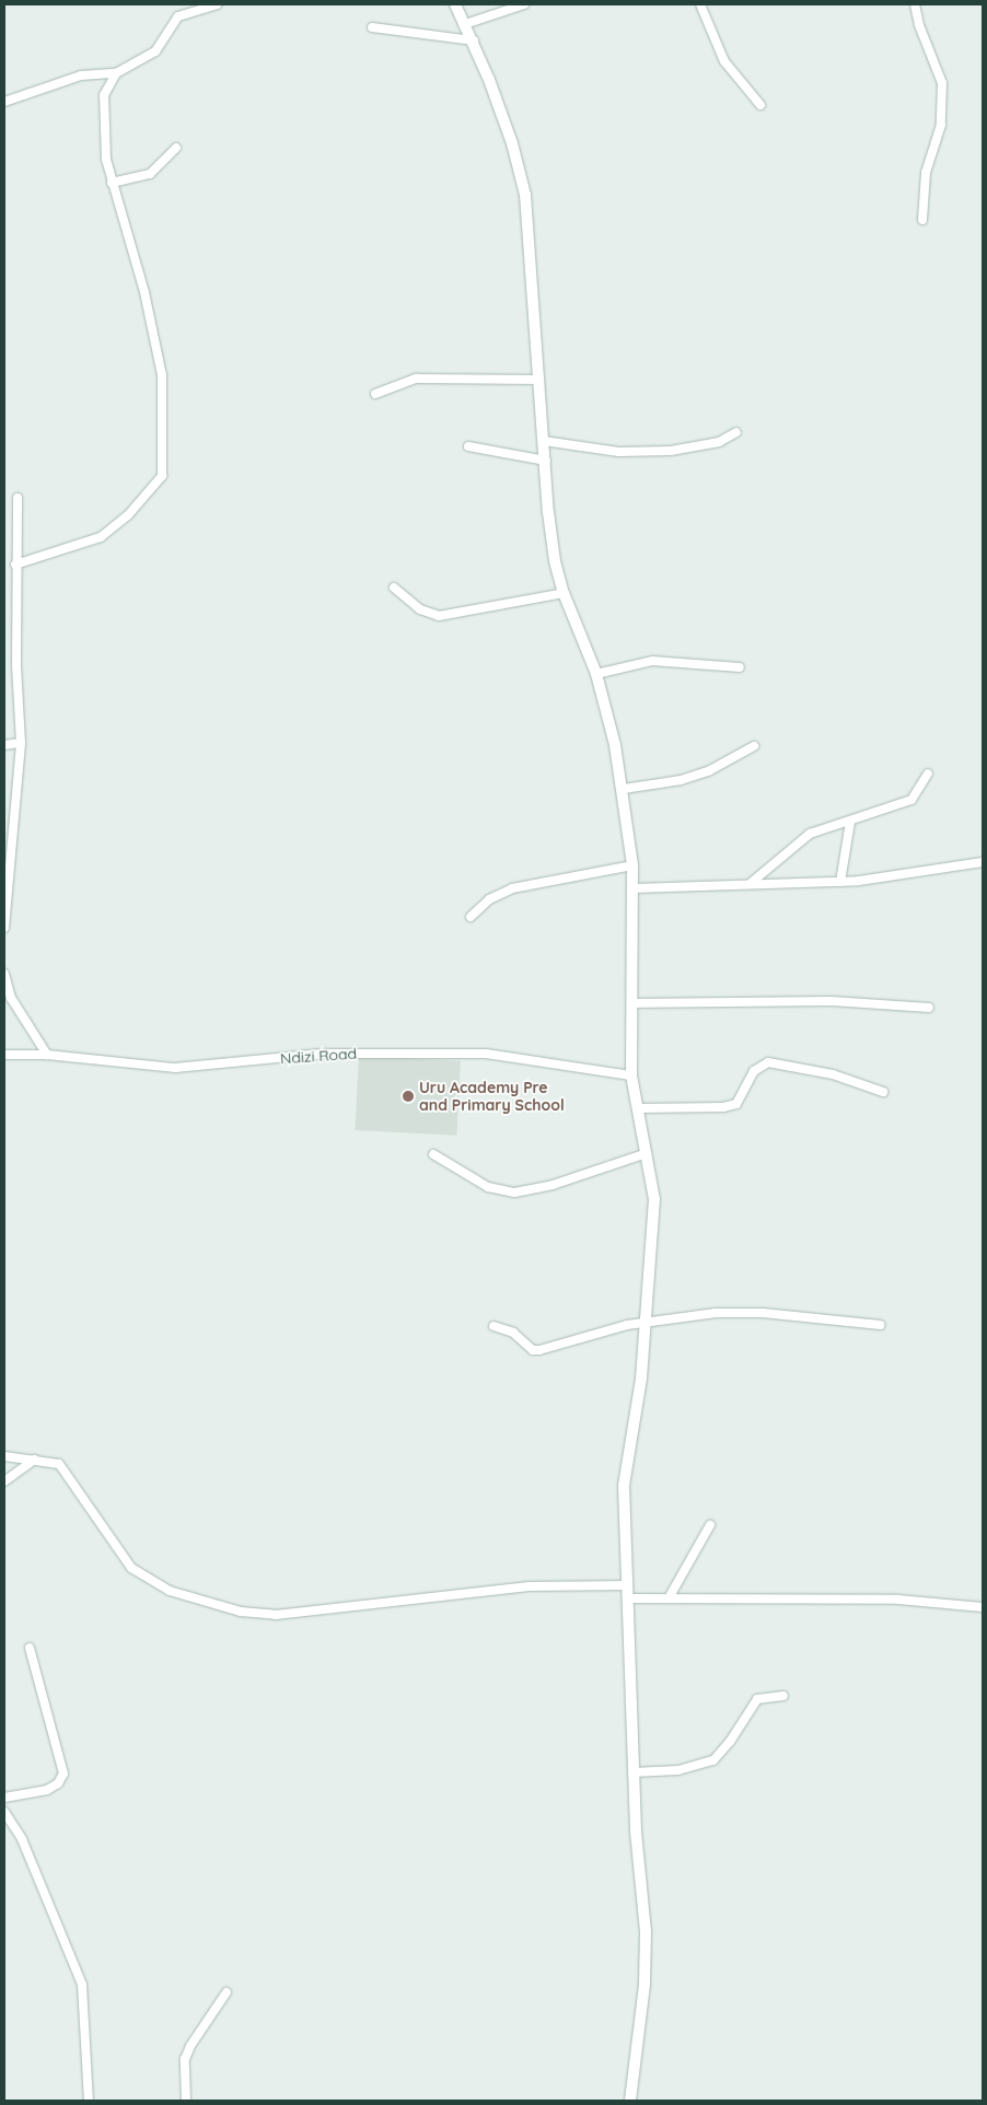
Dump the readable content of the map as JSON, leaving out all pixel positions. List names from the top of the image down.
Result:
{
  "streets": {
    "street": ["Ndizi Road"]
  },
  "places": ["Uru Academy Pre and Primary School"]
}
